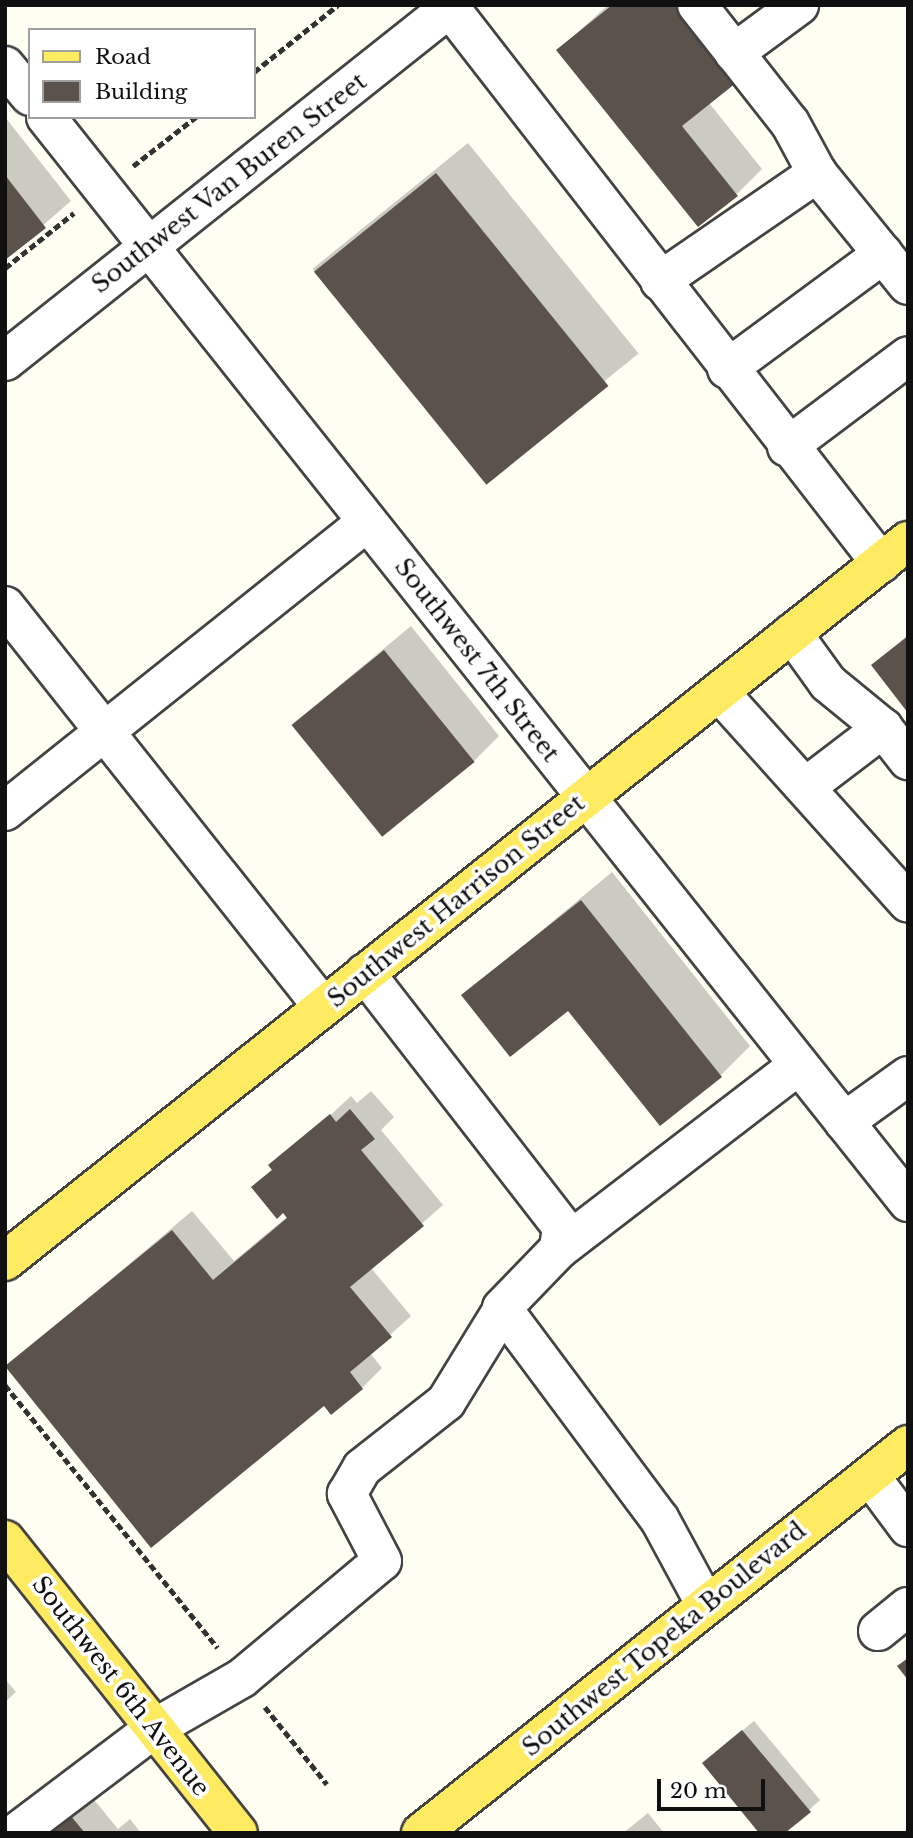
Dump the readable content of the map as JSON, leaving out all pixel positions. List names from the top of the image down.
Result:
{
  "streets": {
    "main road": ["Southwest Harrison Street", "Southwest Topeka Boulevard", "Southwest 6th Avenue"],
    "street": ["Southwest Van Buren Street", "Southwest 7th Street"]
  },
  "crossings": [
    ["Southwest Van Buren Street", "Southwest 7th Street"],
    ["Southwest 7th Street", "Southwest Harrison Street"]
  ],
  "legend": ["Road", "Building"],
  "scale_bar": "20 m"
}
